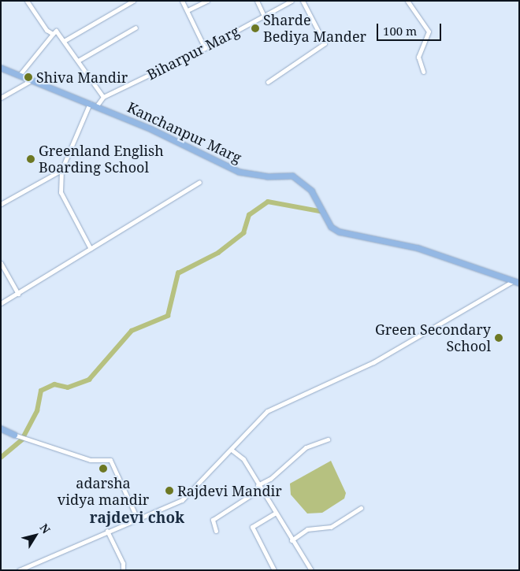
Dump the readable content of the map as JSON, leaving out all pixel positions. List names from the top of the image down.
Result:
{
  "streets": {
    "main road": ["Kanchanpur Marg"],
    "street": ["Biharpur Marg"]
  },
  "crossings": [
    ["Biharpur Marg", "Kanchanpur Marg"]
  ],
  "districts": ["rajdevi chok"],
  "places": [
    "Sharde Bediya Mander",
    "Shiva Mandir",
    "Greenland English Boarding School",
    "Green Secondary School",
    "adarsha vidya mandir",
    "Rajdevi Mandir"
  ],
  "scale_bar": "100 m",
  "north": "top right"
}
